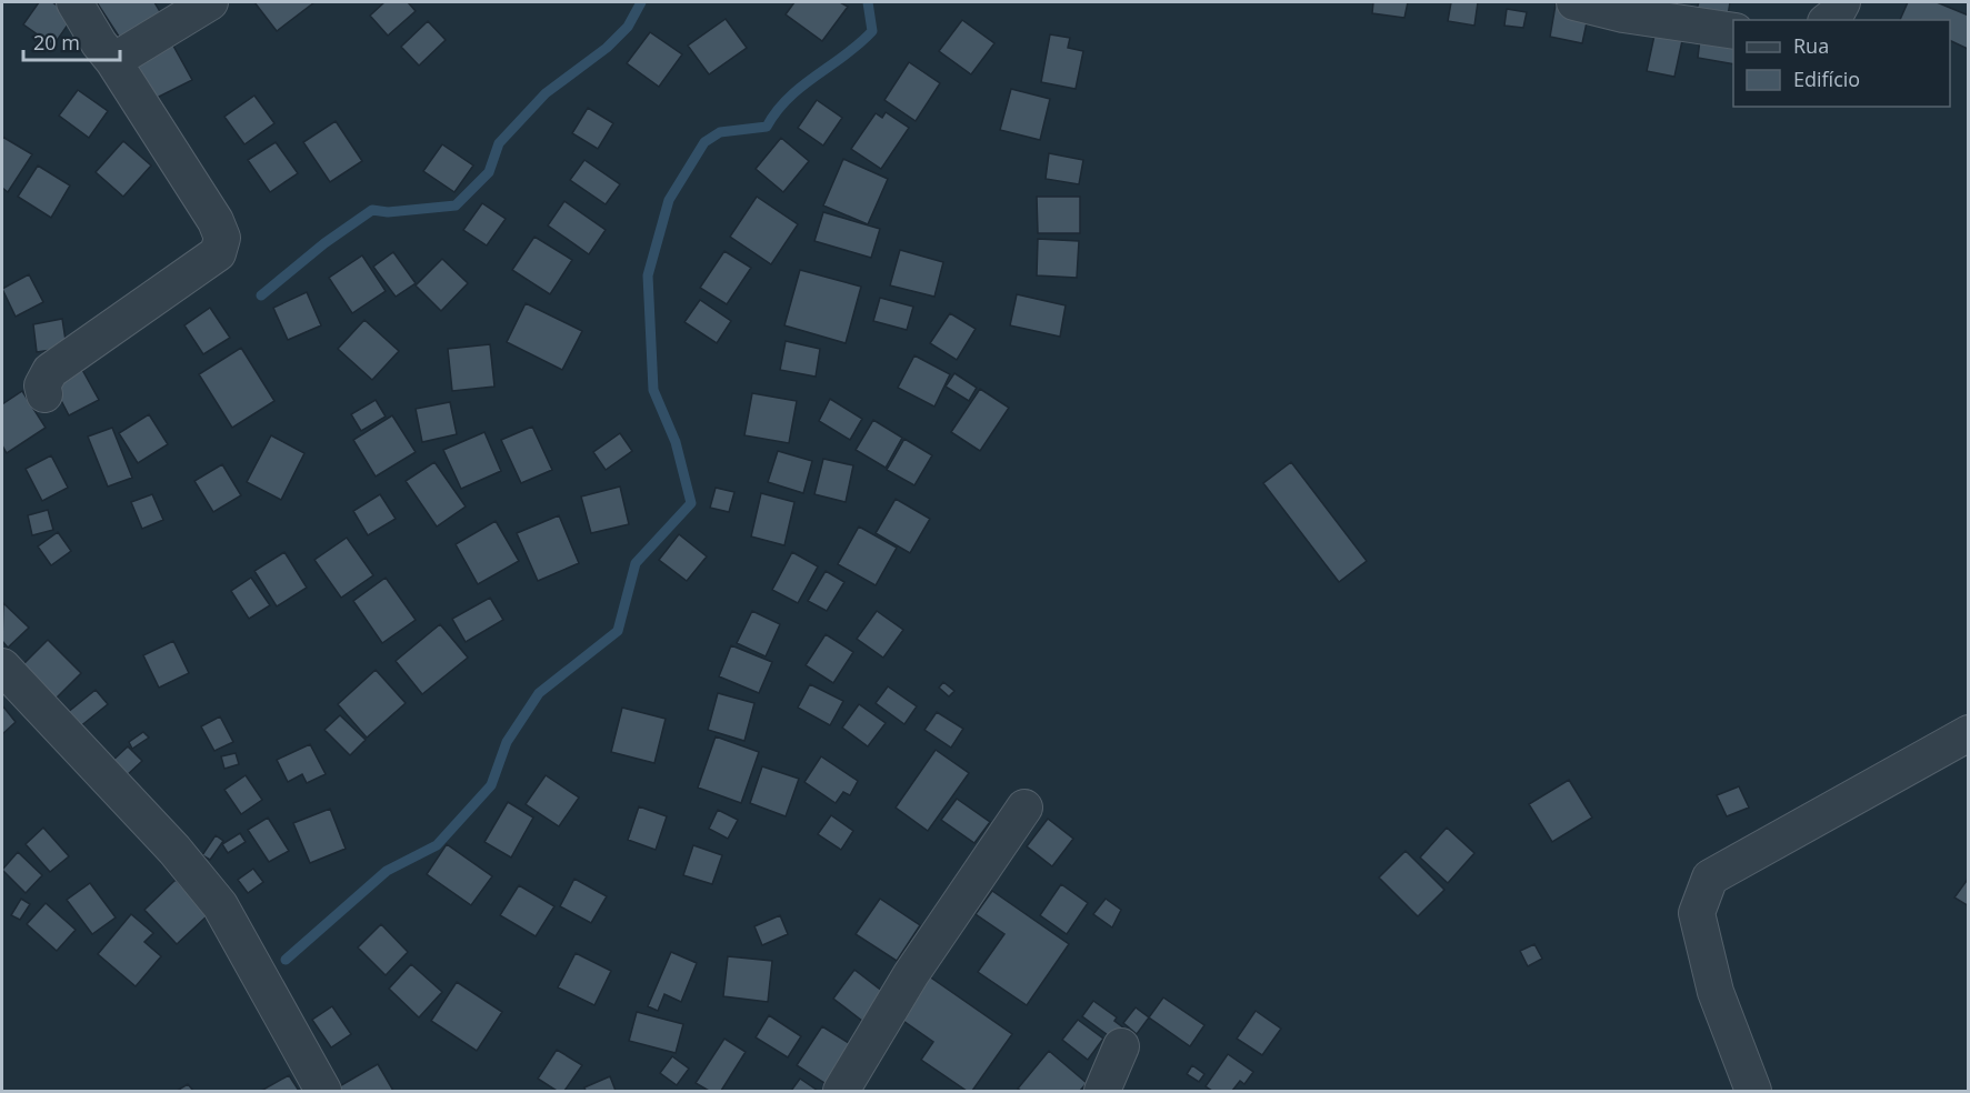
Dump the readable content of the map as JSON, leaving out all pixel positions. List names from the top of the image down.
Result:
{
  "legend": ["Rua", "Edifício"],
  "scale_bar": "20 m"
}
